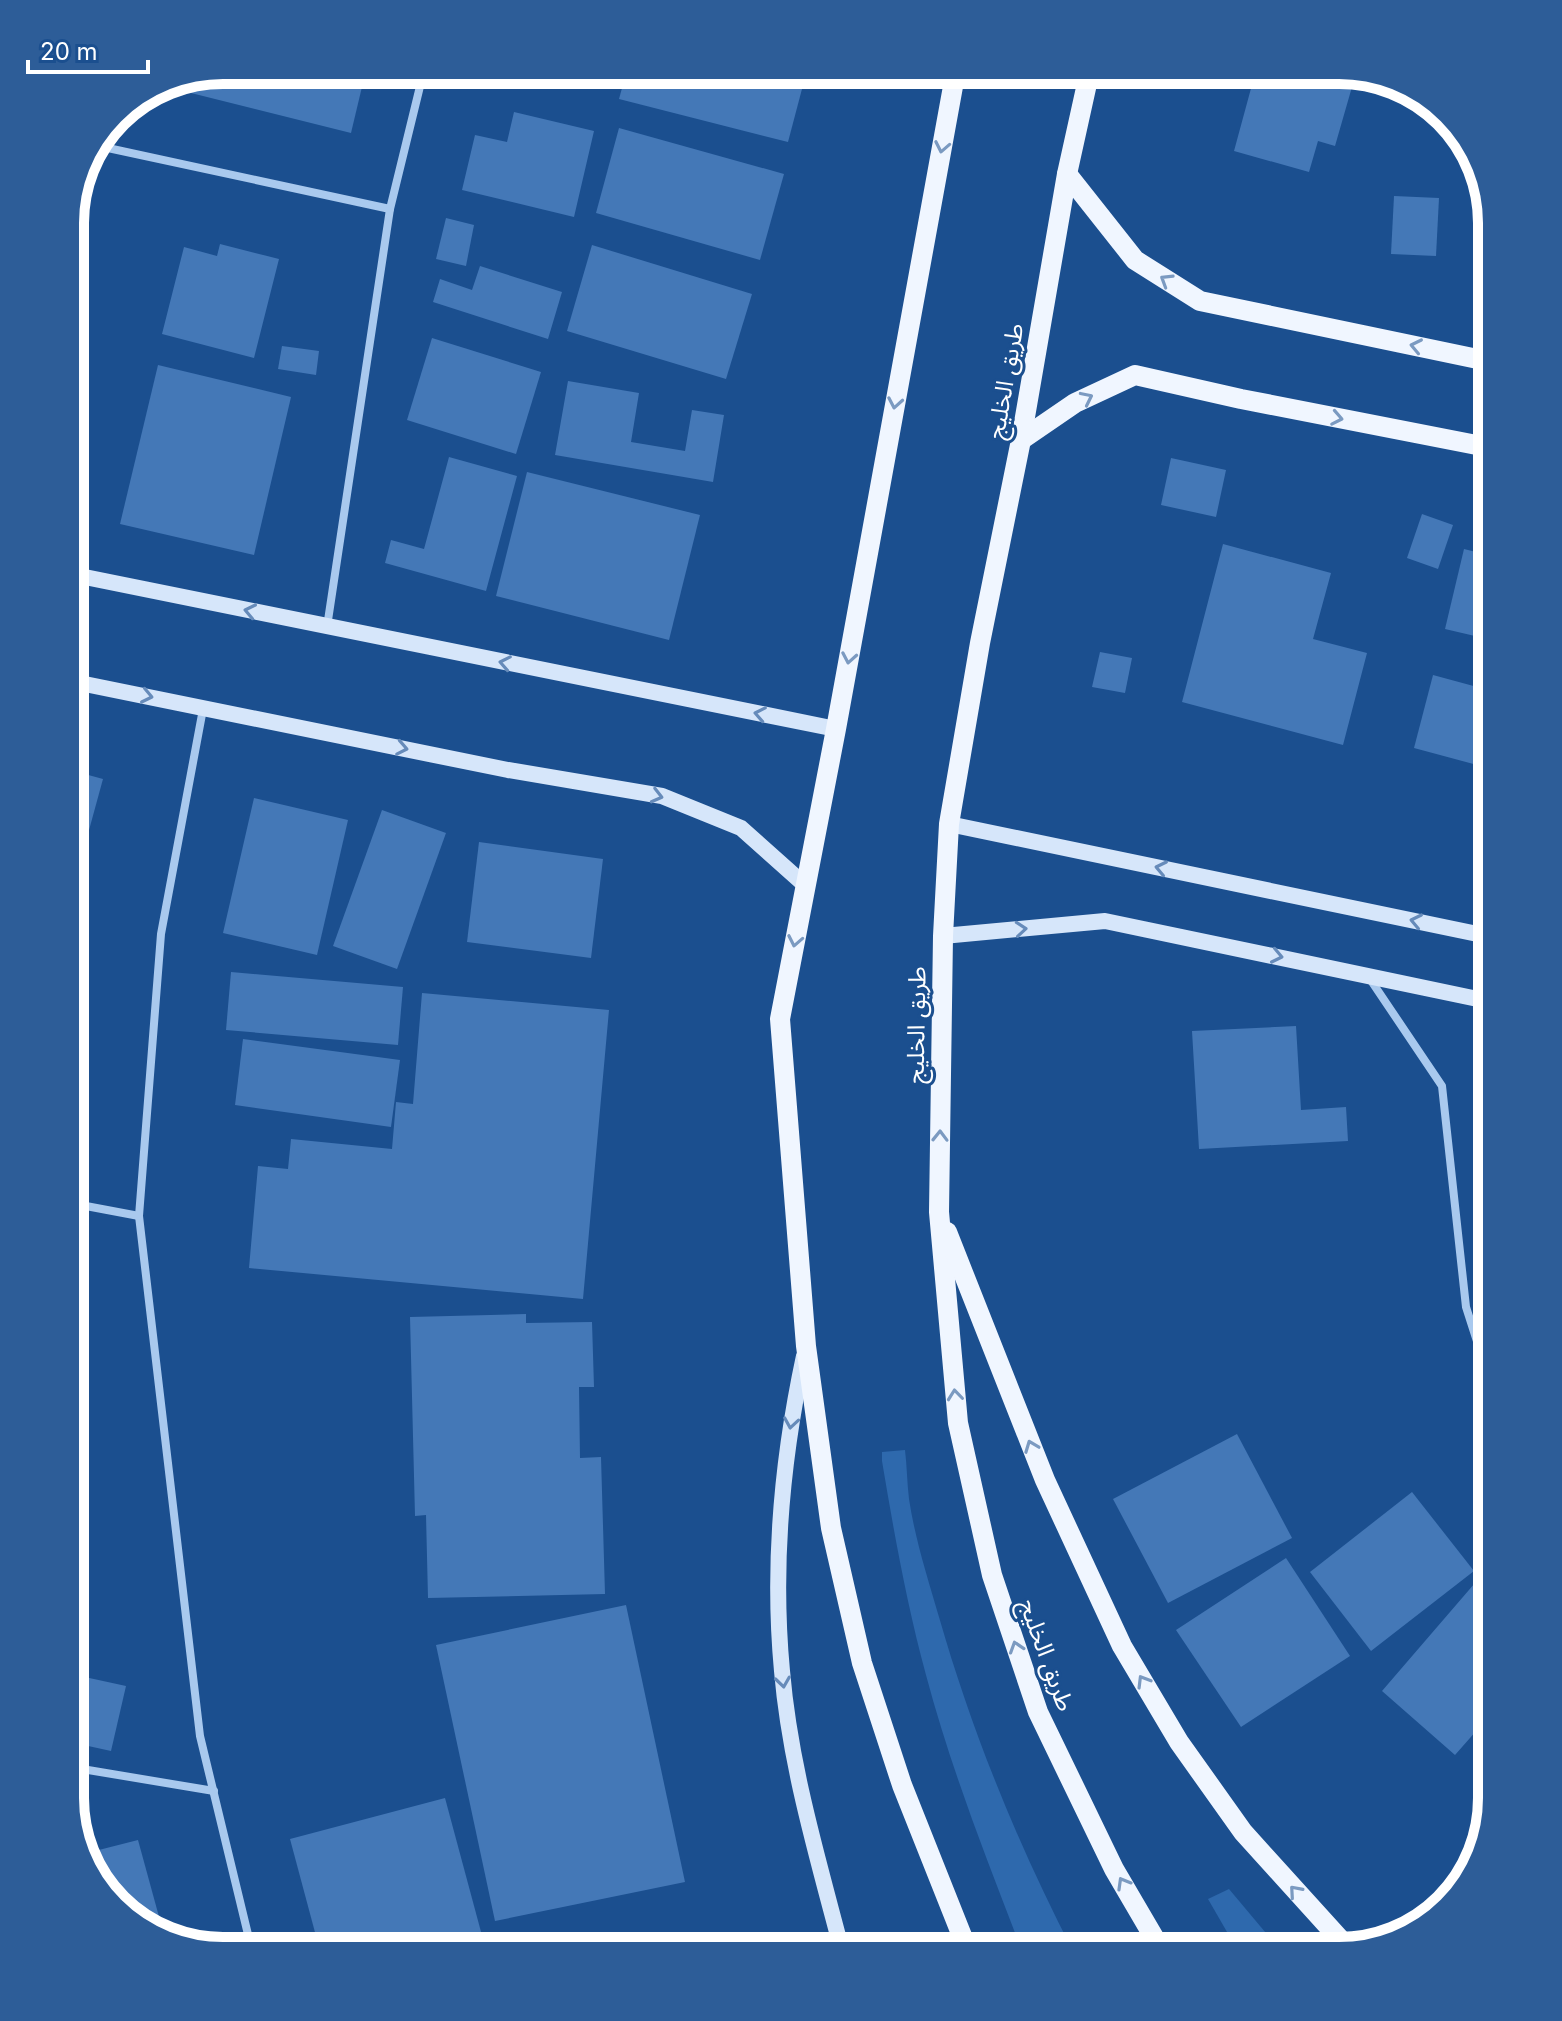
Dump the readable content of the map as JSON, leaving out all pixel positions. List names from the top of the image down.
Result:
{
  "streets": {
    "main road": ["طريق الخليج"]
  },
  "scale_bar": "20 m"
}
